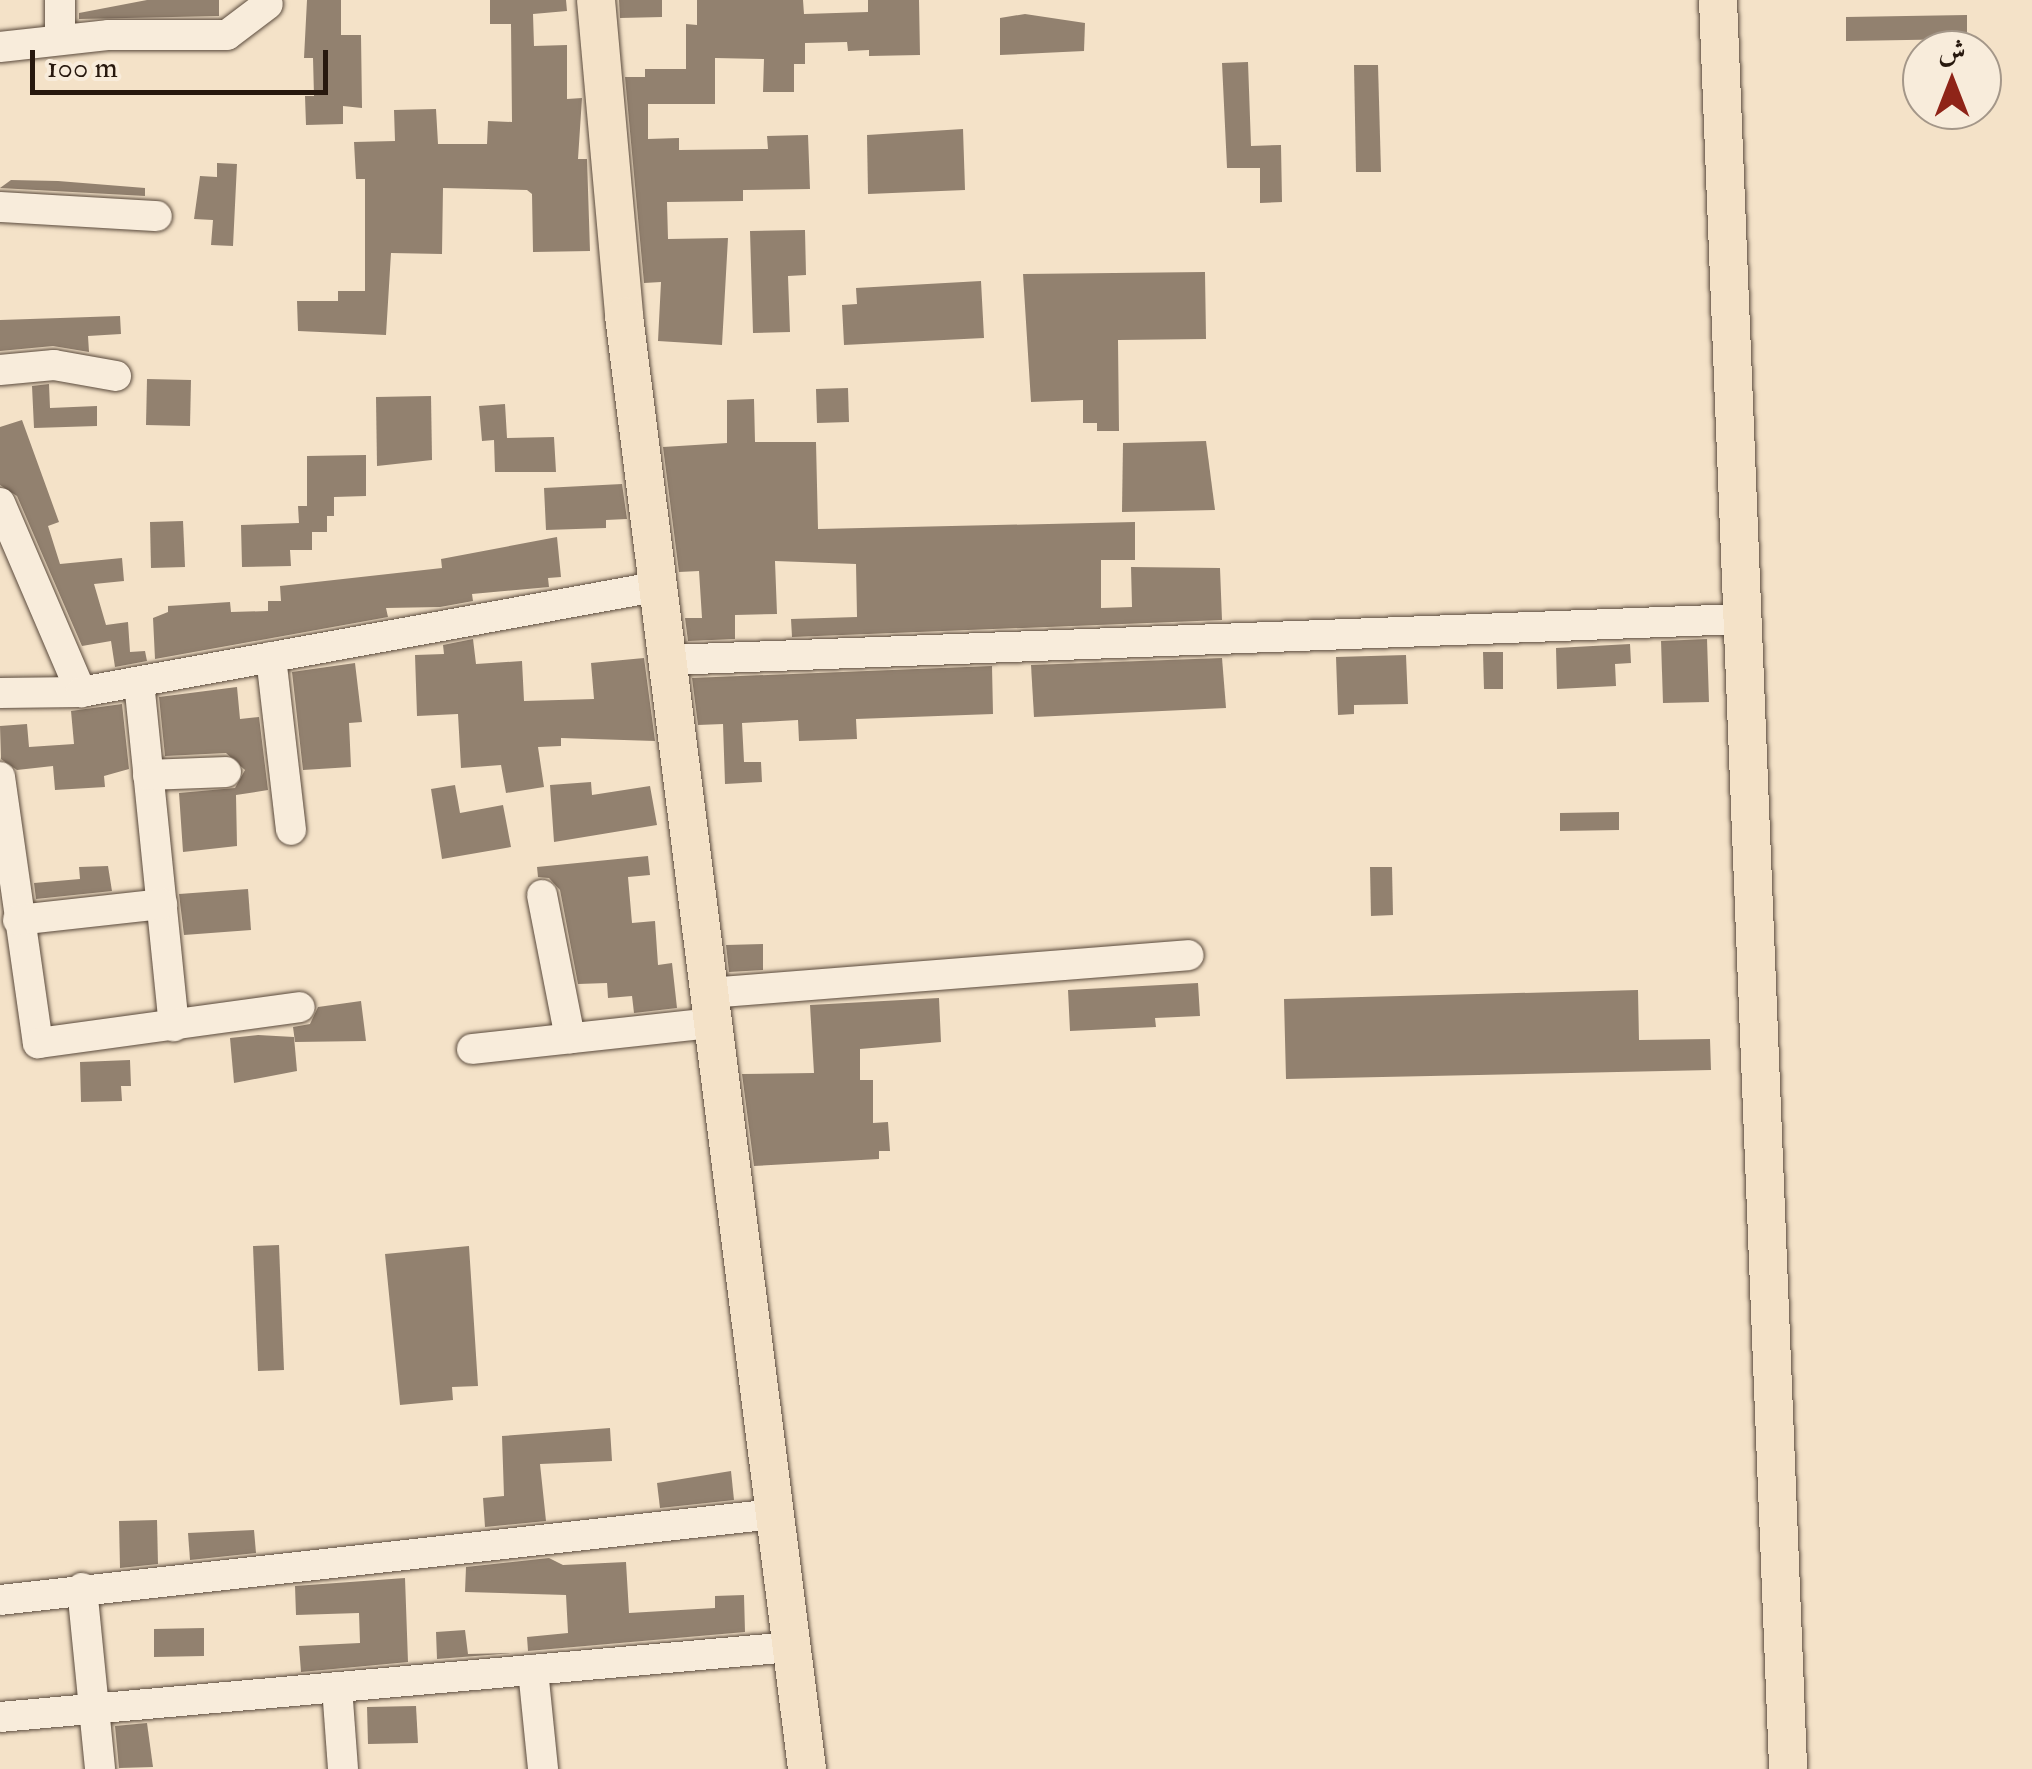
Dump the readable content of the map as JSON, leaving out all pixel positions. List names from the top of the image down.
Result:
{
  "scale_bar": "100 m",
  "north": "top"
}
